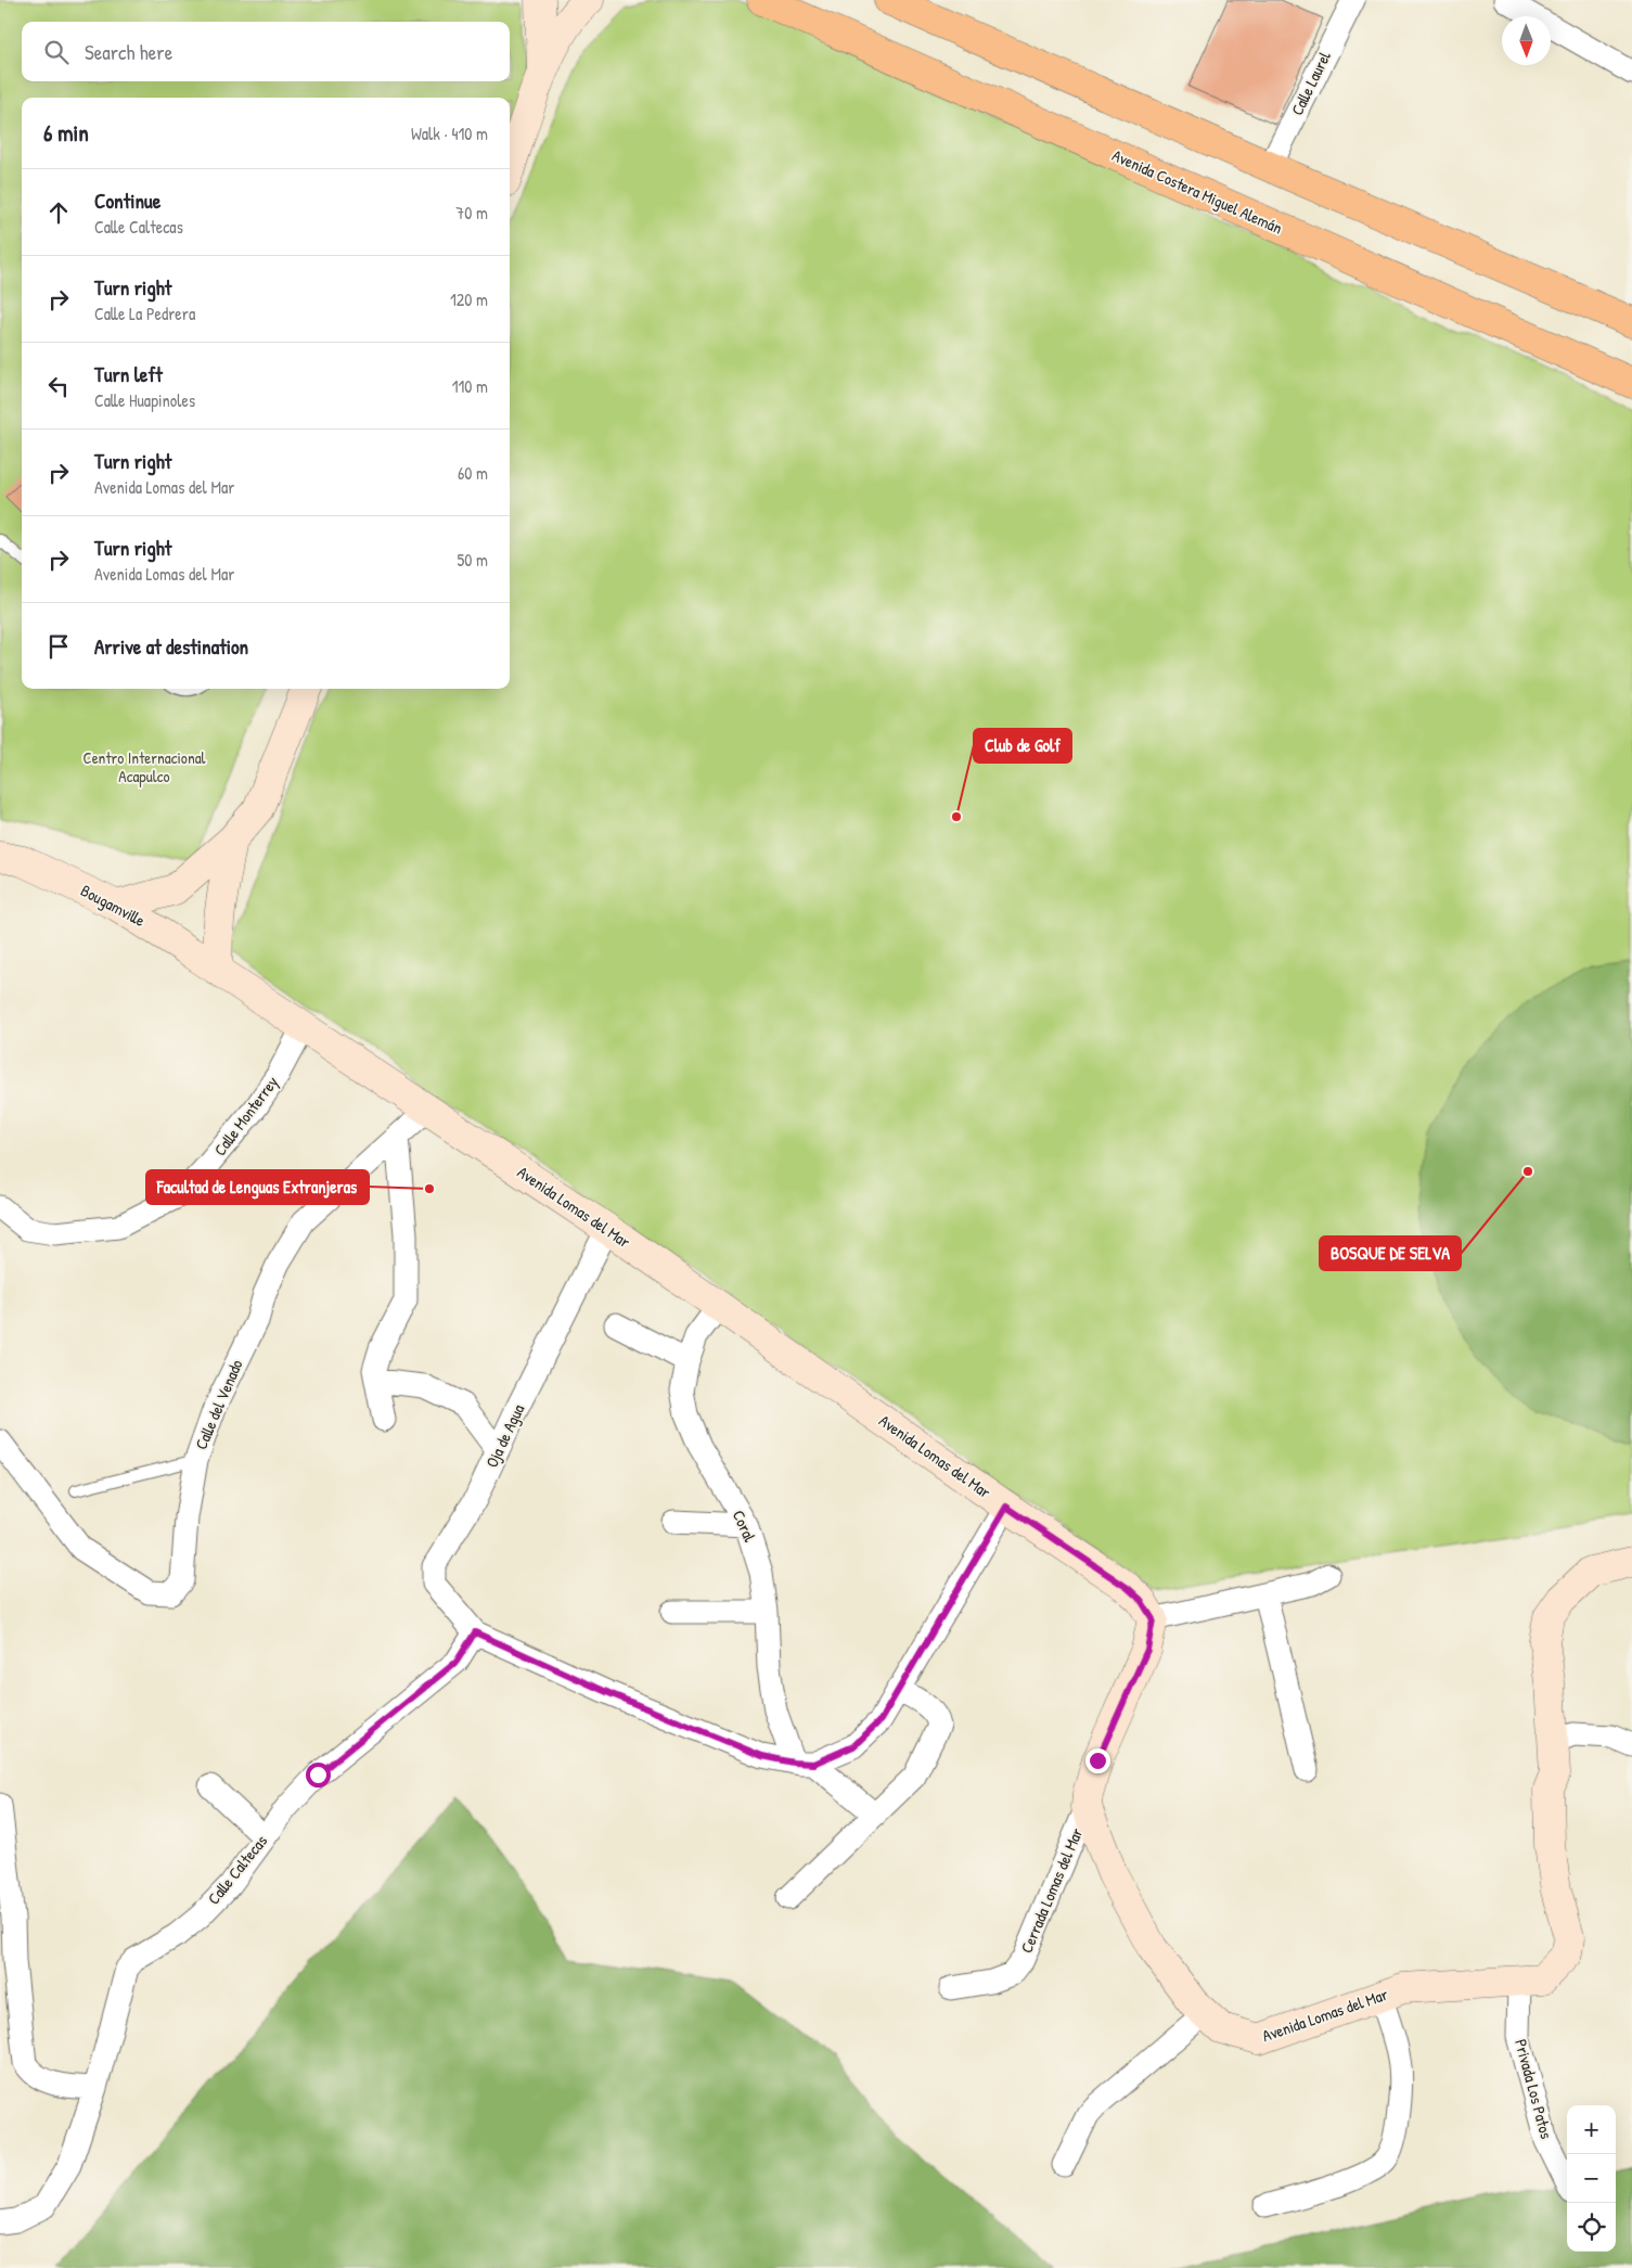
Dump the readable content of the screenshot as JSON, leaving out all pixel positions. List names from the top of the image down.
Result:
{
  "streets": {
    "main road": ["Avenida Costera Miguel Alemán", "Bougamville", "Avenida Lomas del Mar"],
    "street": [
      "Calle Laurel",
      "Calle Monterrey",
      "Calle del Venado",
      "Oja de Agua",
      "Coral",
      "Calle Caltecas",
      "Cerrada Lomas del Mar",
      "Privada Los Patos"
    ]
  },
  "crossings": [
    ["Bougamville", "Avenida Lomas del Mar"],
    ["Calle Monterrey", "Avenida Lomas del Mar"],
    ["Avenida Lomas del Mar", "Calle del Venado"],
    ["Avenida Lomas del Mar", "Oja de Agua"],
    ["Avenida Lomas del Mar", "Coral"],
    ["Avenida Lomas del Mar", "Cerrada Lomas del Mar"],
    ["Avenida Lomas del Mar", "Privada Los Patos"],
    ["Oja de Agua", "Calle Caltecas"]
  ],
  "parks": ["Centro Internacional Acapulco"],
  "places": ["Club de Golf", "BOSQUE DE SELVA", "Facultad de Lenguas Extranjeras"],
  "north": "bottom",
  "page": {
    "search": "Search here",
    "heading": ["6 min", "Walk · 410 m"],
    "list": [
      ["Continue", "Calle Caltecas", "70 m"],
      ["Turn right", "Calle La Pedrera", "120 m"],
      ["Turn left", "Calle Huapinoles", "110 m"],
      ["Turn right", "Avenida Lomas del Mar", "60 m"],
      ["Turn right", "Avenida Lomas del Mar", "50 m"],
      "Arrive at destination"
    ],
    "map_buttons": ["+", "−"]
  }
}
